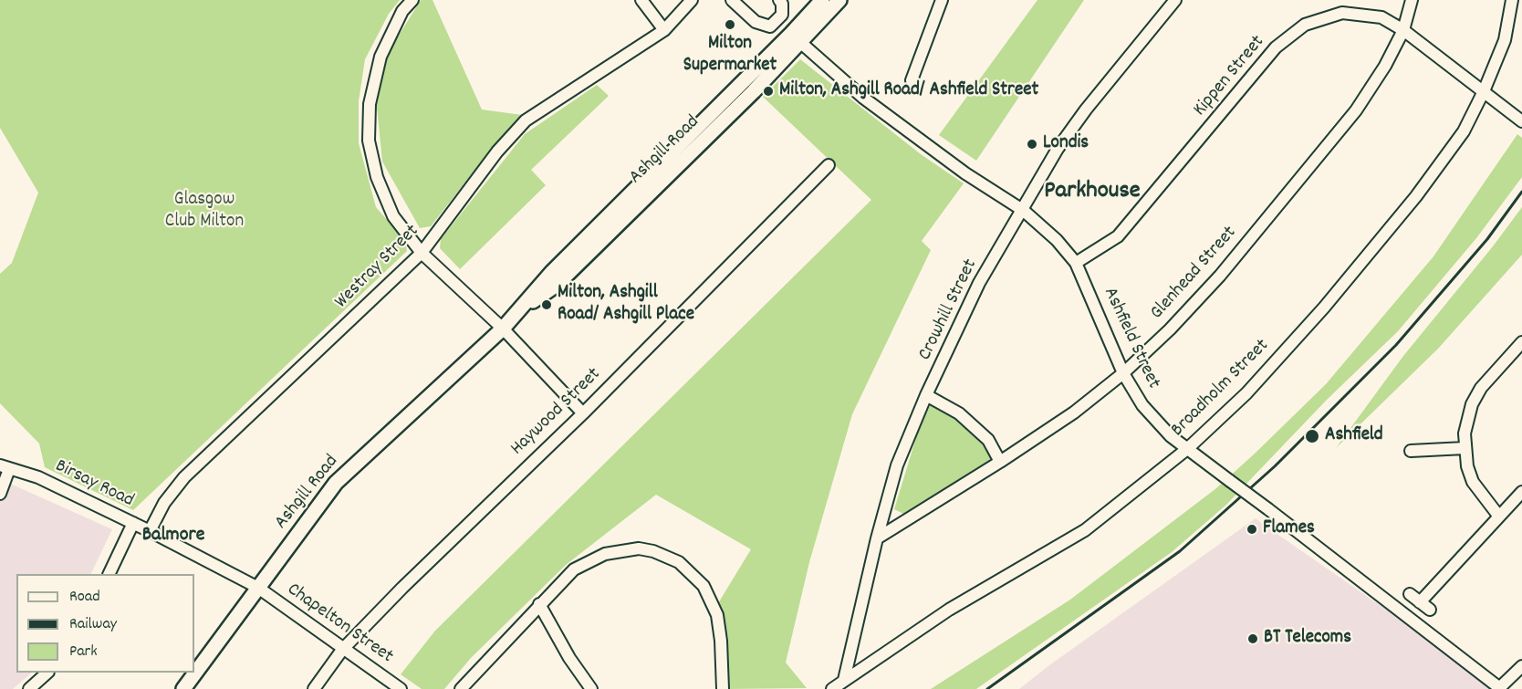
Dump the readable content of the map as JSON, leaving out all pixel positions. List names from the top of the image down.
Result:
{
  "streets": {
    "street": [
      "Kippen Street",
      "Ashgill Road",
      "Westray Street",
      "Glenhead Street",
      "Crowhill Street",
      "Ashfield Street",
      "Broadholm Street",
      "Haywood Street",
      "Birsay Road",
      "Chapelton Street"
    ]
  },
  "crossings": [
    ["Kippen Street", "Glenhead Street"],
    ["Kippen Street", "Ashfield Street"],
    ["Kippen Street", "Broadholm Street"],
    ["Ashgill Road", "Ashfield Street"],
    ["Ashgill Road", "Birsay Road"],
    ["Ashgill Road", "Chapelton Street"],
    ["Westray Street", "Birsay Road"],
    ["Glenhead Street", "Crowhill Street"],
    ["Glenhead Street", "Ashfield Street"],
    ["Crowhill Street", "Ashfield Street"],
    ["Crowhill Street", "Broadholm Street"],
    ["Ashfield Street", "Broadholm Street"],
    ["Haywood Street", "Chapelton Street"],
    ["Birsay Road", "Chapelton Street"]
  ],
  "districts": ["Parkhouse", "Balmore"],
  "parks": ["Glasgow Club Milton"],
  "places": [
    "Milton Supermarket",
    "Milton, Ashgill Road/ Ashfield Street",
    "Londis",
    "Milton, Ashgill Road/ Ashgill Place",
    "Ashfield",
    "Flames",
    "BT Telecoms"
  ],
  "legend": ["Road", "Railway", "Park"]
}
